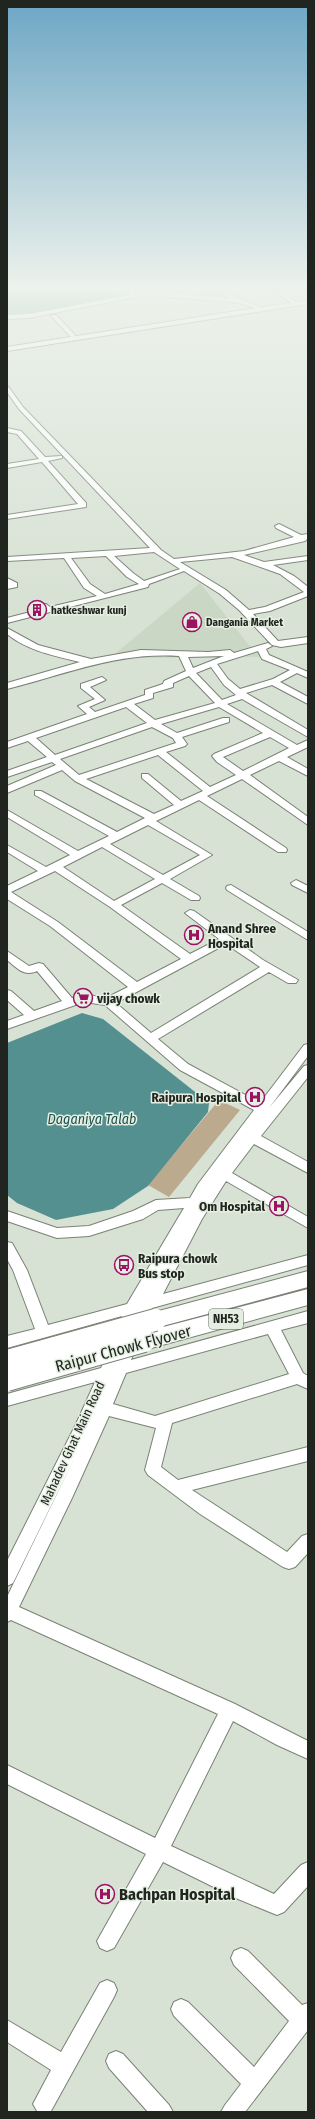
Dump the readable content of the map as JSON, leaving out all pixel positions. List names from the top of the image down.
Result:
{
  "streets": {
    "highway": ["NH53", "Raipur Chowk Flyover"],
    "street": ["Mahadev Ghat Main Road"]
  },
  "water": ["Daganiya Talab"],
  "places": {
    "building": ["hatkeshwar kunj"],
    "shop": ["Dangania Market"],
    "hospital": [
      "Anand Shree Hospital",
      "Raipura Hospital",
      "Om Hospital",
      "Bachpan Hospital"
    ],
    "supermarket": ["vijay chowk"],
    "bus stop": ["Raipura chowk Bus stop"]
  }
}
